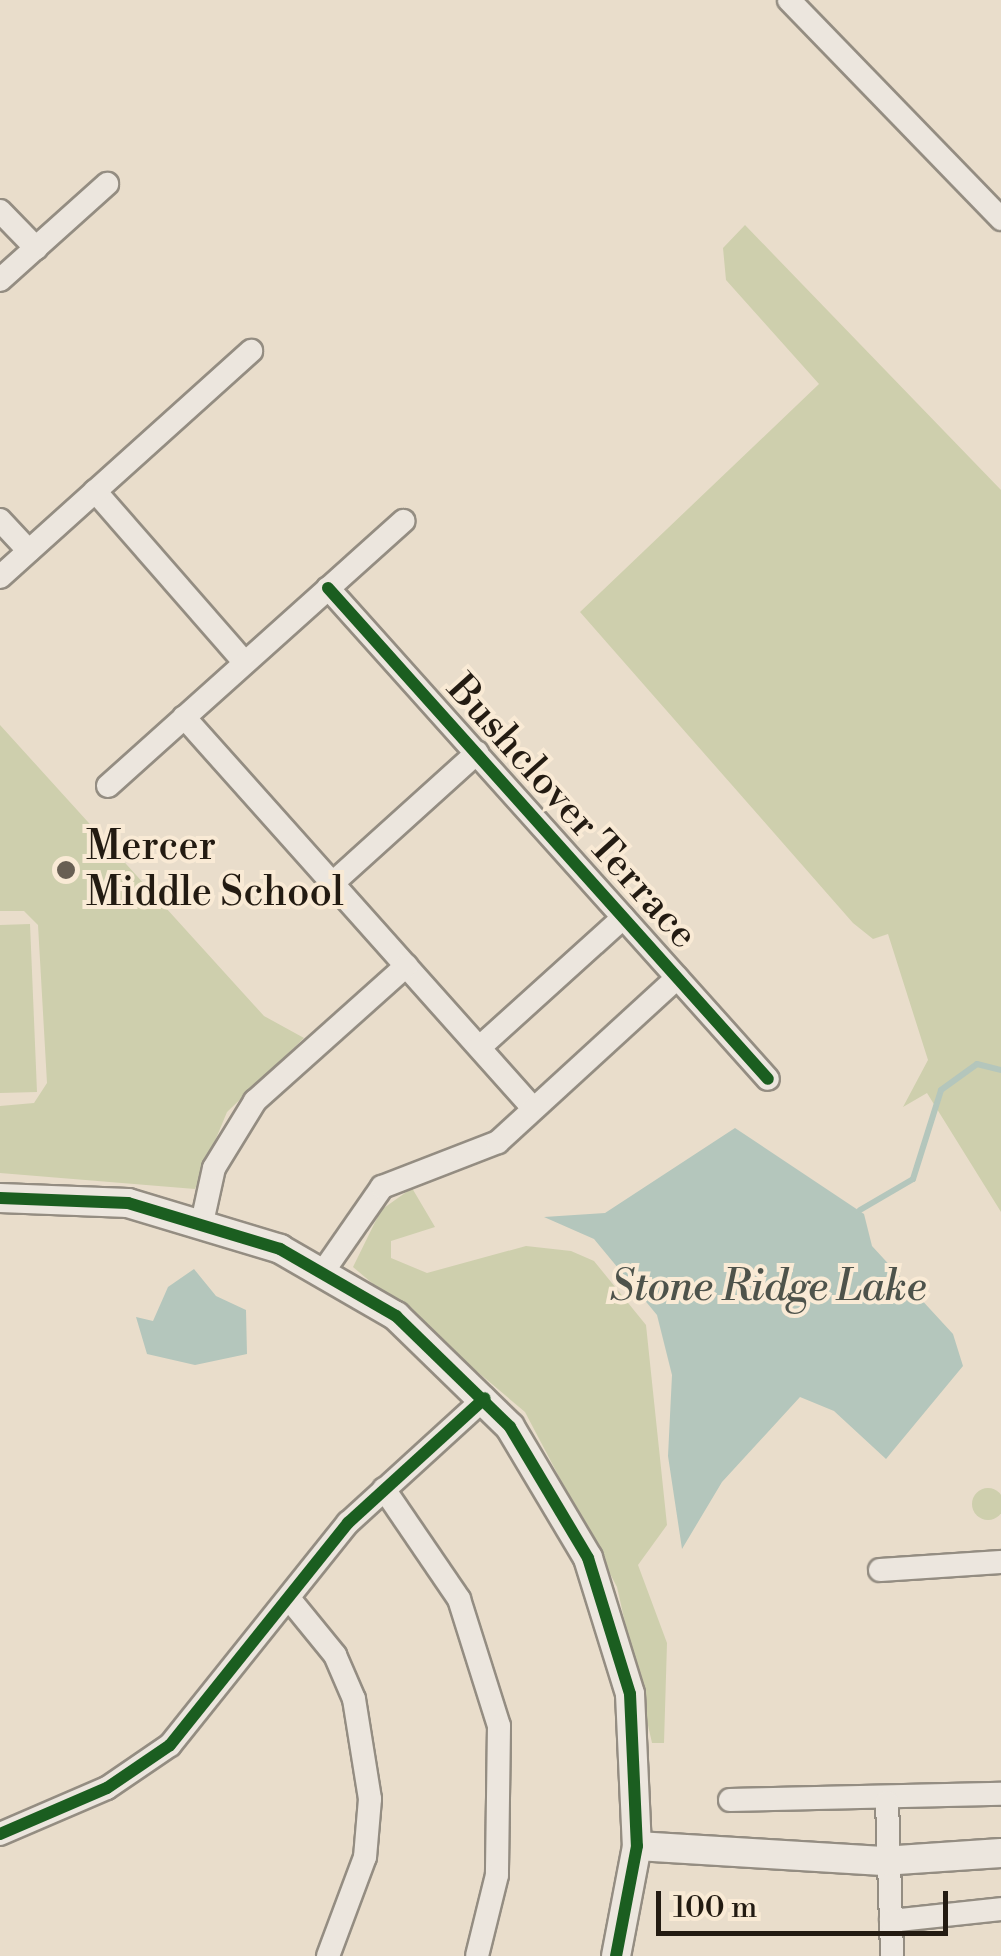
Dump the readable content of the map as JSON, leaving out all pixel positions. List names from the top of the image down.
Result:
{
  "streets": {
    "street": ["Bushclover Terrace"]
  },
  "water": ["Stone Ridge Lake"],
  "places": ["Mercer Middle School"],
  "scale_bar": "100 m"
}
